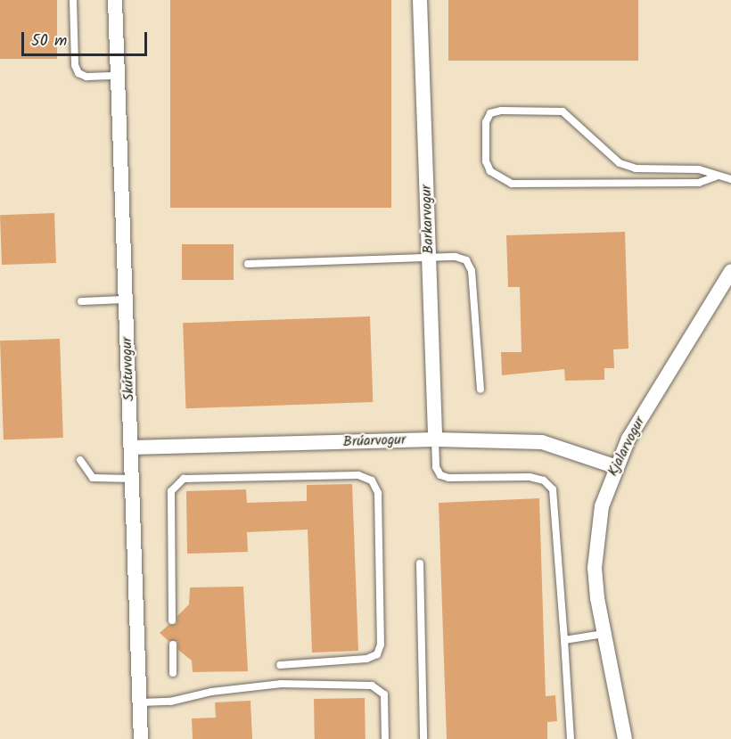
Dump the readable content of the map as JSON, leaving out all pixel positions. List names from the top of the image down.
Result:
{
  "streets": {
    "street": [
      "Barkarvogur",
      "Skútuvogur",
      "Brúarvogur",
      "Kjalarvogur"
    ]
  },
  "crossings": [
    ["Barkarvogur", "Brúarvogur"],
    ["Skútuvogur", "Brúarvogur"],
    ["Brúarvogur", "Kjalarvogur"]
  ],
  "scale_bar": "50 m"
}
